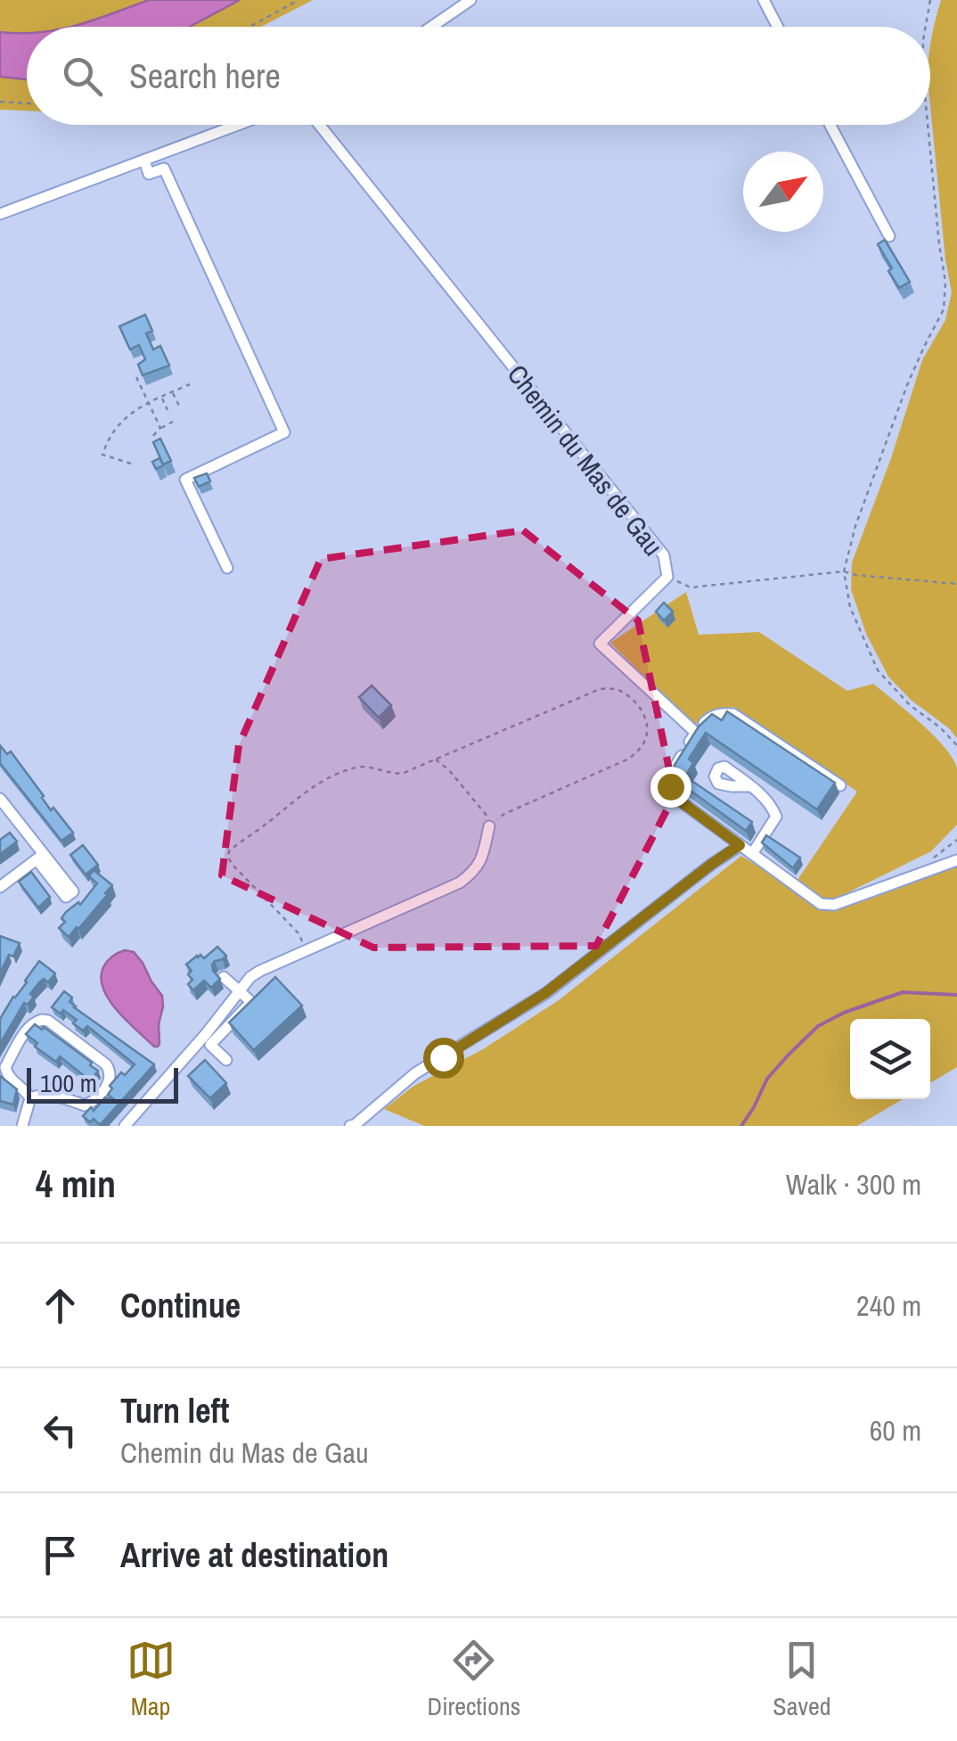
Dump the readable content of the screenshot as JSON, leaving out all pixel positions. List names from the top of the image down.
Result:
{
  "streets": {
    "street": ["Chemin du Mas de Gau"]
  },
  "scale_bar": "100 m",
  "north": "top right",
  "page": {
    "search": "Search here",
    "scale": "100 m",
    "heading": ["4 min", "Walk · 300 m"],
    "list": [
      ["Continue", "240 m"],
      ["Turn left", "Chemin du Mas de Gau", "60 m"],
      "Arrive at destination"
    ],
    "nav": ["Map", "Directions", "Saved"]
  }
}
